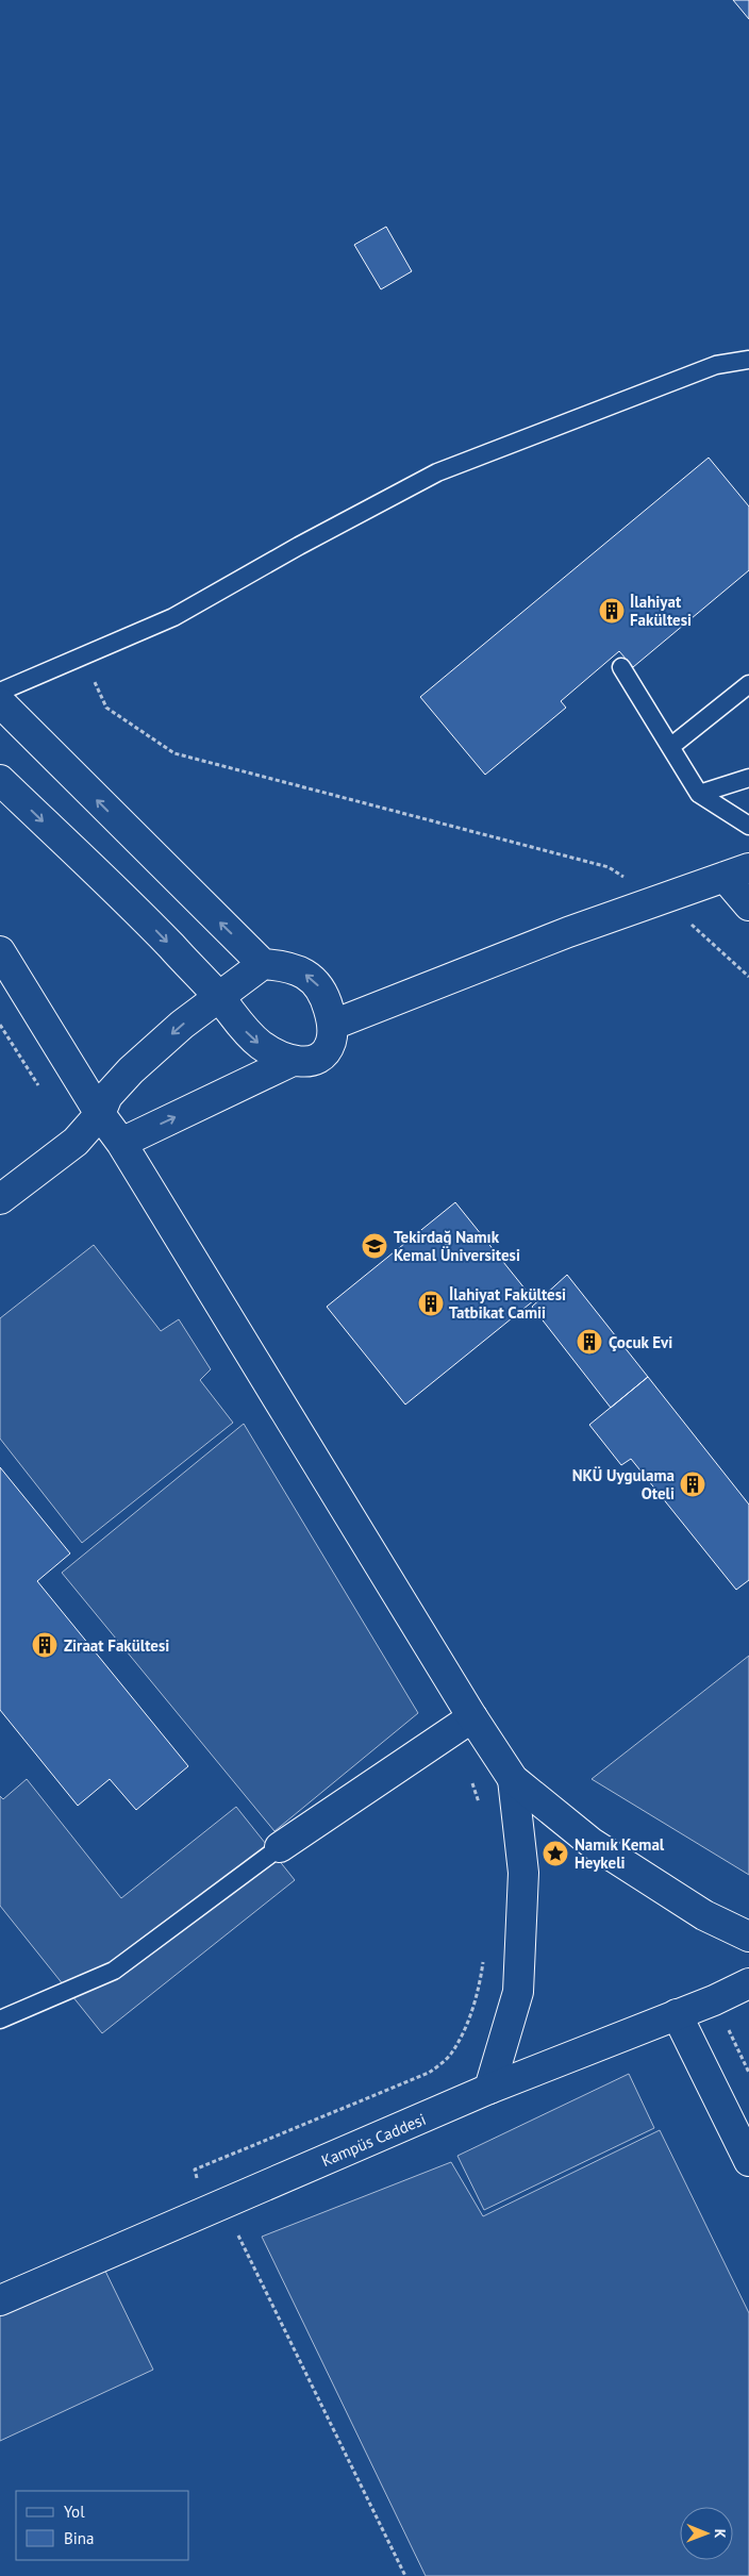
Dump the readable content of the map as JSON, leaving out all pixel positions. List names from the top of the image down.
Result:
{
  "streets": {
    "street": ["Kampüs Caddesi"]
  },
  "places": {
    "building": [
      "İlahiyat Fakültesi",
      "İlahiyat Fakültesi Tatbikat Camii",
      "Çocuk Evi",
      "NKÜ Uygulama Oteli",
      "Ziraat Fakültesi"
    ],
    "school or university": ["Tekirdağ Namık Kemal Üniversitesi"],
    "place": ["Namık Kemal Heykeli"]
  },
  "legend": ["Yol", "Bina"],
  "north": "right"
}
